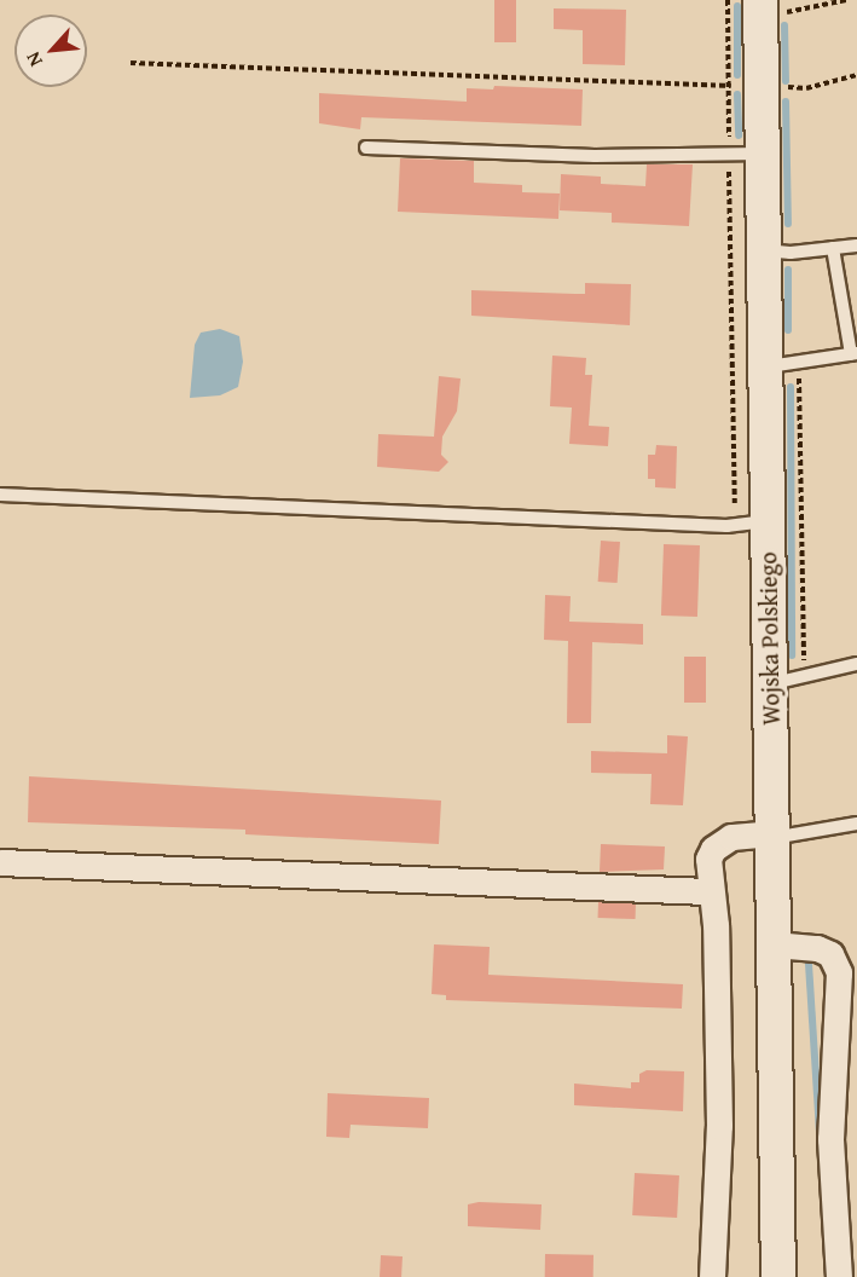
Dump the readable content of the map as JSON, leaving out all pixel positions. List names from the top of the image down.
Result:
{
  "streets": {
    "main road": ["Wojska Polskiego"]
  },
  "north": "bottom left"
}
